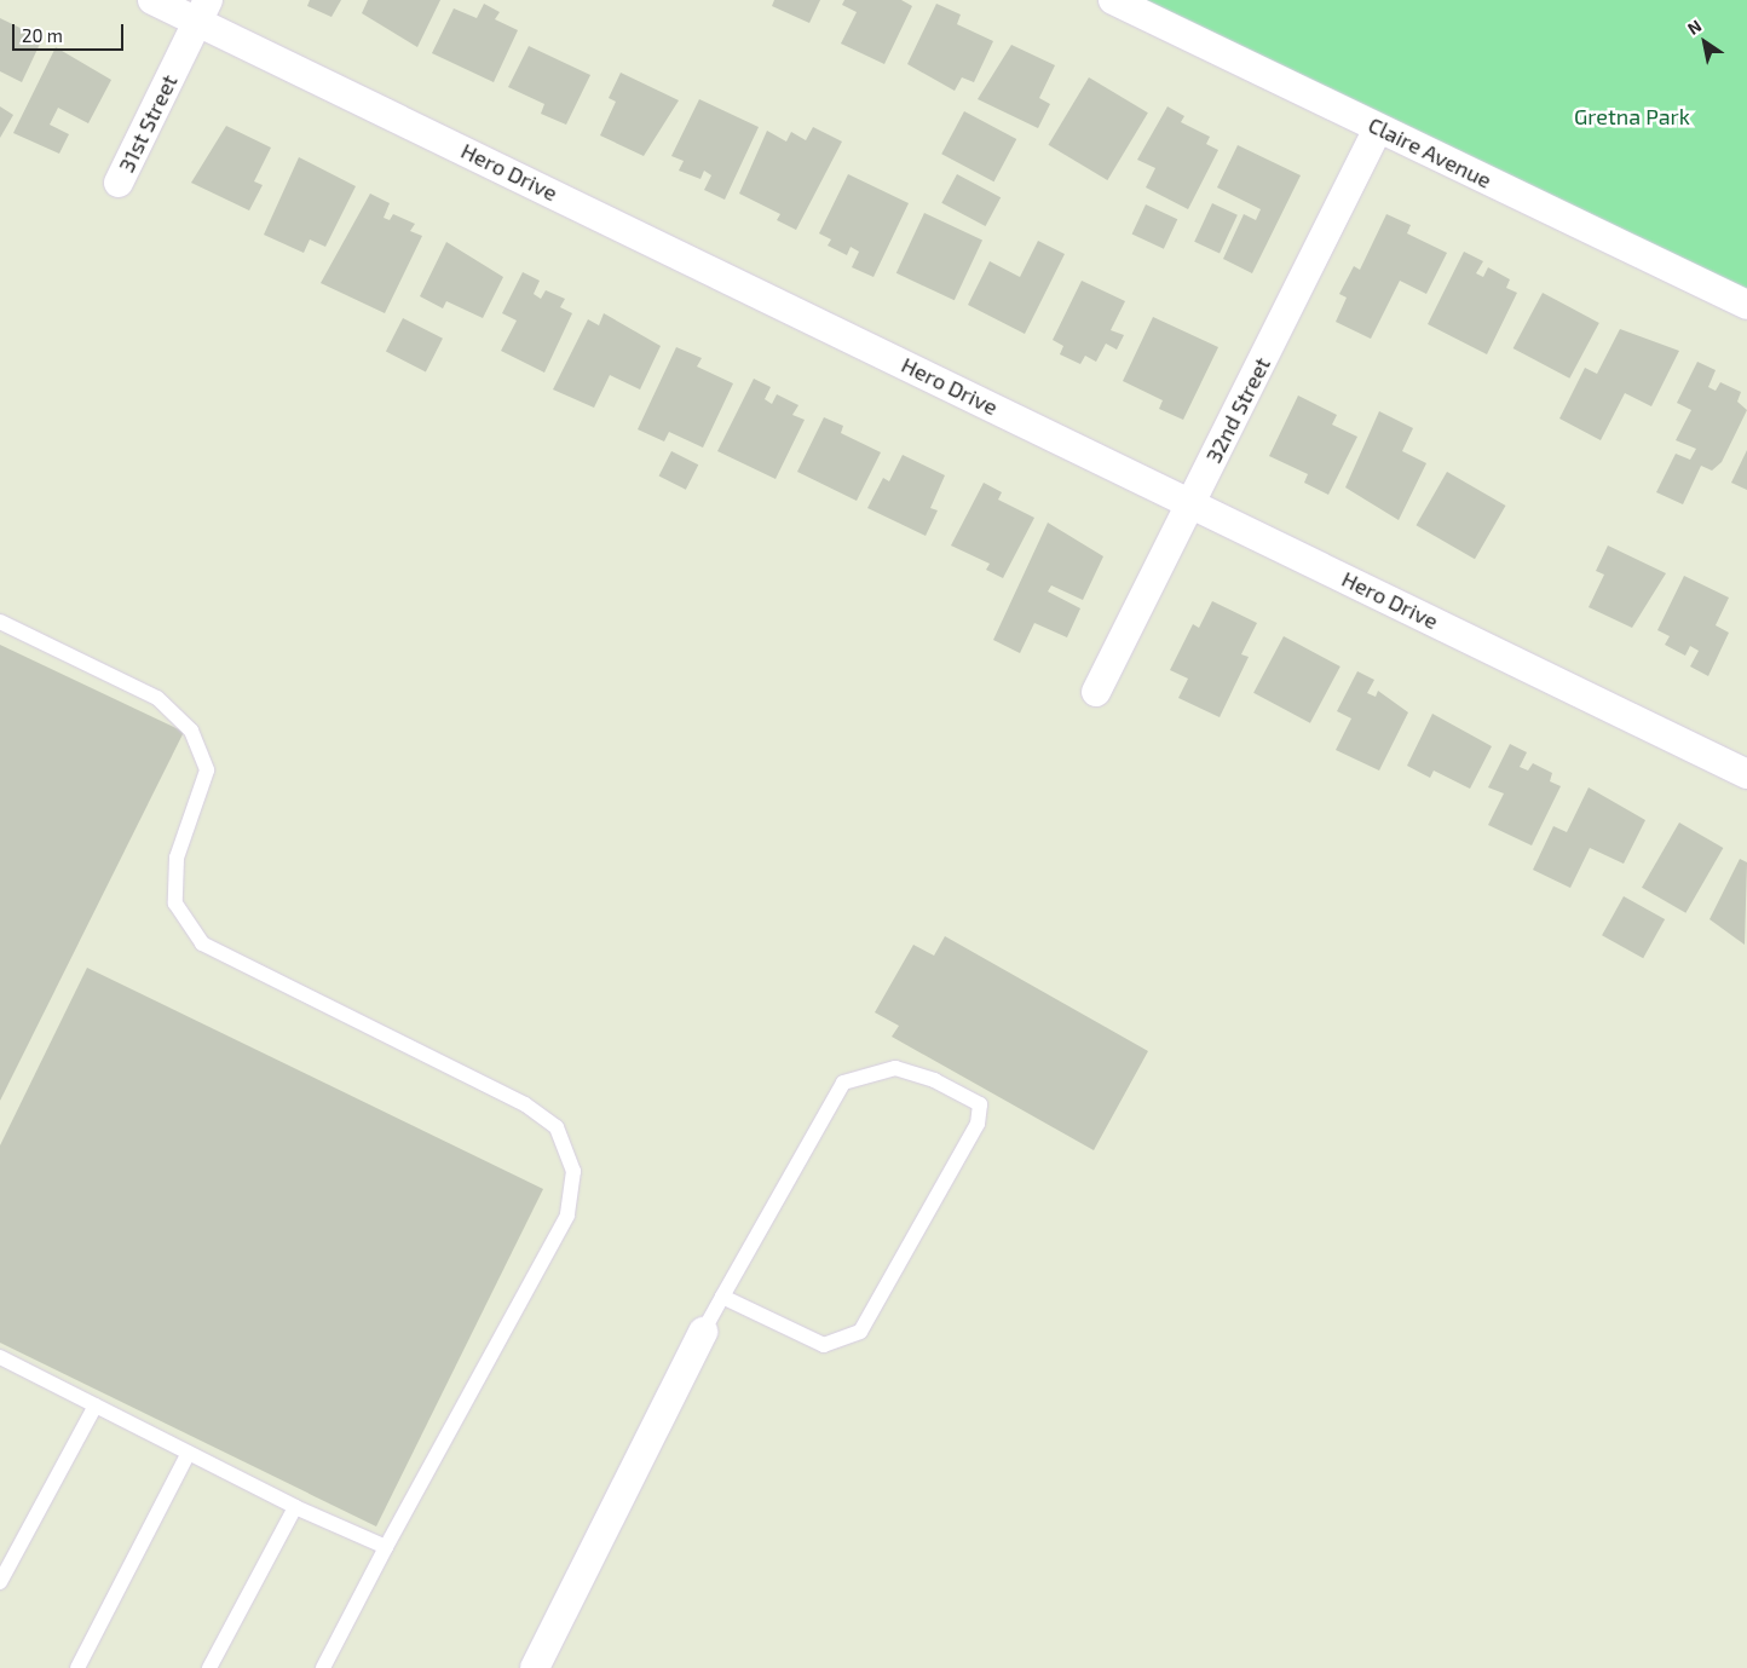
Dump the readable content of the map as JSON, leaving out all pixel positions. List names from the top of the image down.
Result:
{
  "streets": {
    "street": [
      "31st Street",
      "Claire Avenue",
      "Hero Drive",
      "32nd Street"
    ]
  },
  "crossings": [
    ["31st Street", "Hero Drive"],
    ["Claire Avenue", "32nd Street"],
    ["Hero Drive", "32nd Street"]
  ],
  "parks": ["Gretna Park"],
  "scale_bar": "20 m",
  "north": "top left"
}
